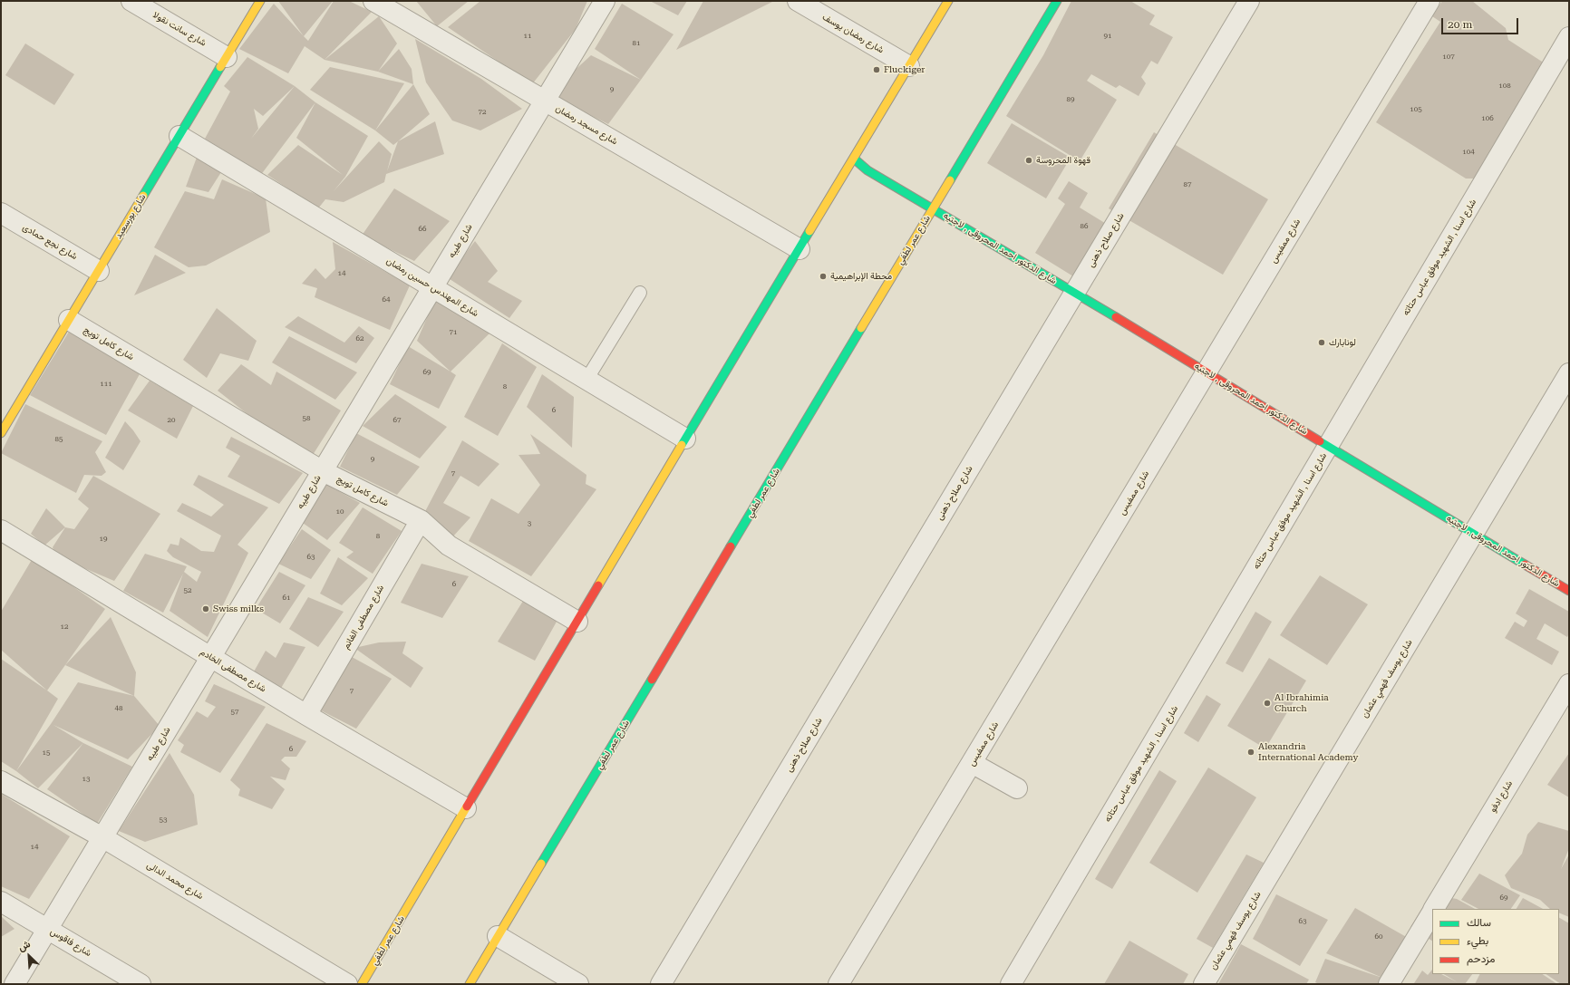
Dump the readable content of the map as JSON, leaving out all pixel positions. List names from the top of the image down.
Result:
{
  "streets": {
    "street": [
      "شارع سانت نقولا",
      "شارع رمضان يوسف",
      "شارع مسجد رمضان",
      "شارع بورسعيد",
      "شارع عمر لطفي",
      "شارع صلاح ذهنى",
      "شارع طيبه",
      "شارع ممفيس",
      "شارع نجع حمادى",
      "شارع الدكتور احمد المحروقى , لاجتيه",
      "شارع اسنا , الشهيد موفق عباس حتاته",
      "شارع المهندس حسين رمضان",
      "شارع كامل تويج",
      "شارع مصطفى الغانم",
      "شارع مصطفى الخادم",
      "شارع يوسف فهمي عثمان",
      "شارع ادفو",
      "شارع محمد الدالى",
      "شارع فاقوس"
    ]
  },
  "crossings": [
    ["شارع سانت نقولا", "شارع بورسعيد"],
    ["شارع رمضان يوسف", "شارع عمر لطفي"],
    ["شارع مسجد رمضان", "شارع عمر لطفي"],
    ["شارع مسجد رمضان", "شارع طيبه"],
    ["شارع بورسعيد", "شارع نجع حمادى"],
    ["شارع بورسعيد", "شارع المهندس حسين رمضان"],
    ["شارع بورسعيد", "شارع كامل تويج"],
    ["شارع عمر لطفي", "شارع الدكتور احمد المحروقى , لاجتيه"],
    ["شارع عمر لطفي", "شارع المهندس حسين رمضان"],
    ["شارع عمر لطفي", "شارع كامل تويج"],
    ["شارع عمر لطفي", "شارع مصطفى الخادم"],
    ["شارع صلاح ذهنى", "شارع الدكتور احمد المحروقى , لاجتيه"],
    ["شارع طيبه", "شارع المهندس حسين رمضان"],
    ["شارع طيبه", "شارع كامل تويج"],
    ["شارع طيبه", "شارع مصطفى الخادم"],
    ["شارع طيبه", "شارع محمد الدالى"],
    ["شارع طيبه", "شارع فاقوس"],
    ["شارع ممفيس", "شارع الدكتور احمد المحروقى , لاجتيه"],
    ["شارع الدكتور احمد المحروقى , لاجتيه", "شارع اسنا , الشهيد موفق عباس حتاته"],
    ["شارع الدكتور احمد المحروقى , لاجتيه", "شارع يوسف فهمي عثمان"],
    ["شارع كامل تويج", "شارع مصطفى الغانم"],
    ["شارع مصطفى الغانم", "شارع مصطفى الخادم"]
  ],
  "places": [
    "Fluckiger",
    "قهوة المحروسة",
    "محطة الإبراهيمية",
    "لونابارك",
    "Swiss milks",
    "Al Ibrahimia Church",
    "Alexandria International Academy"
  ],
  "house_numbers": [
    "11",
    "91",
    "81",
    "107",
    "108",
    "9",
    "89",
    "105",
    "72",
    "106",
    "104",
    "87",
    "86",
    "66",
    "14",
    "64",
    "71",
    "62",
    "69",
    "111",
    "8",
    "6",
    "58",
    "20",
    "67",
    "85",
    "9",
    "7",
    "10",
    "3",
    "8",
    "19",
    "63",
    "6",
    "52",
    "61",
    "12",
    "7",
    "48",
    "57",
    "6",
    "15",
    "13",
    "53",
    "14",
    "69",
    "63",
    "60"
  ],
  "legend": ["سالك", "بطيء", "مزدحم"],
  "scale_bar": "20 m",
  "north": "top left"
}
